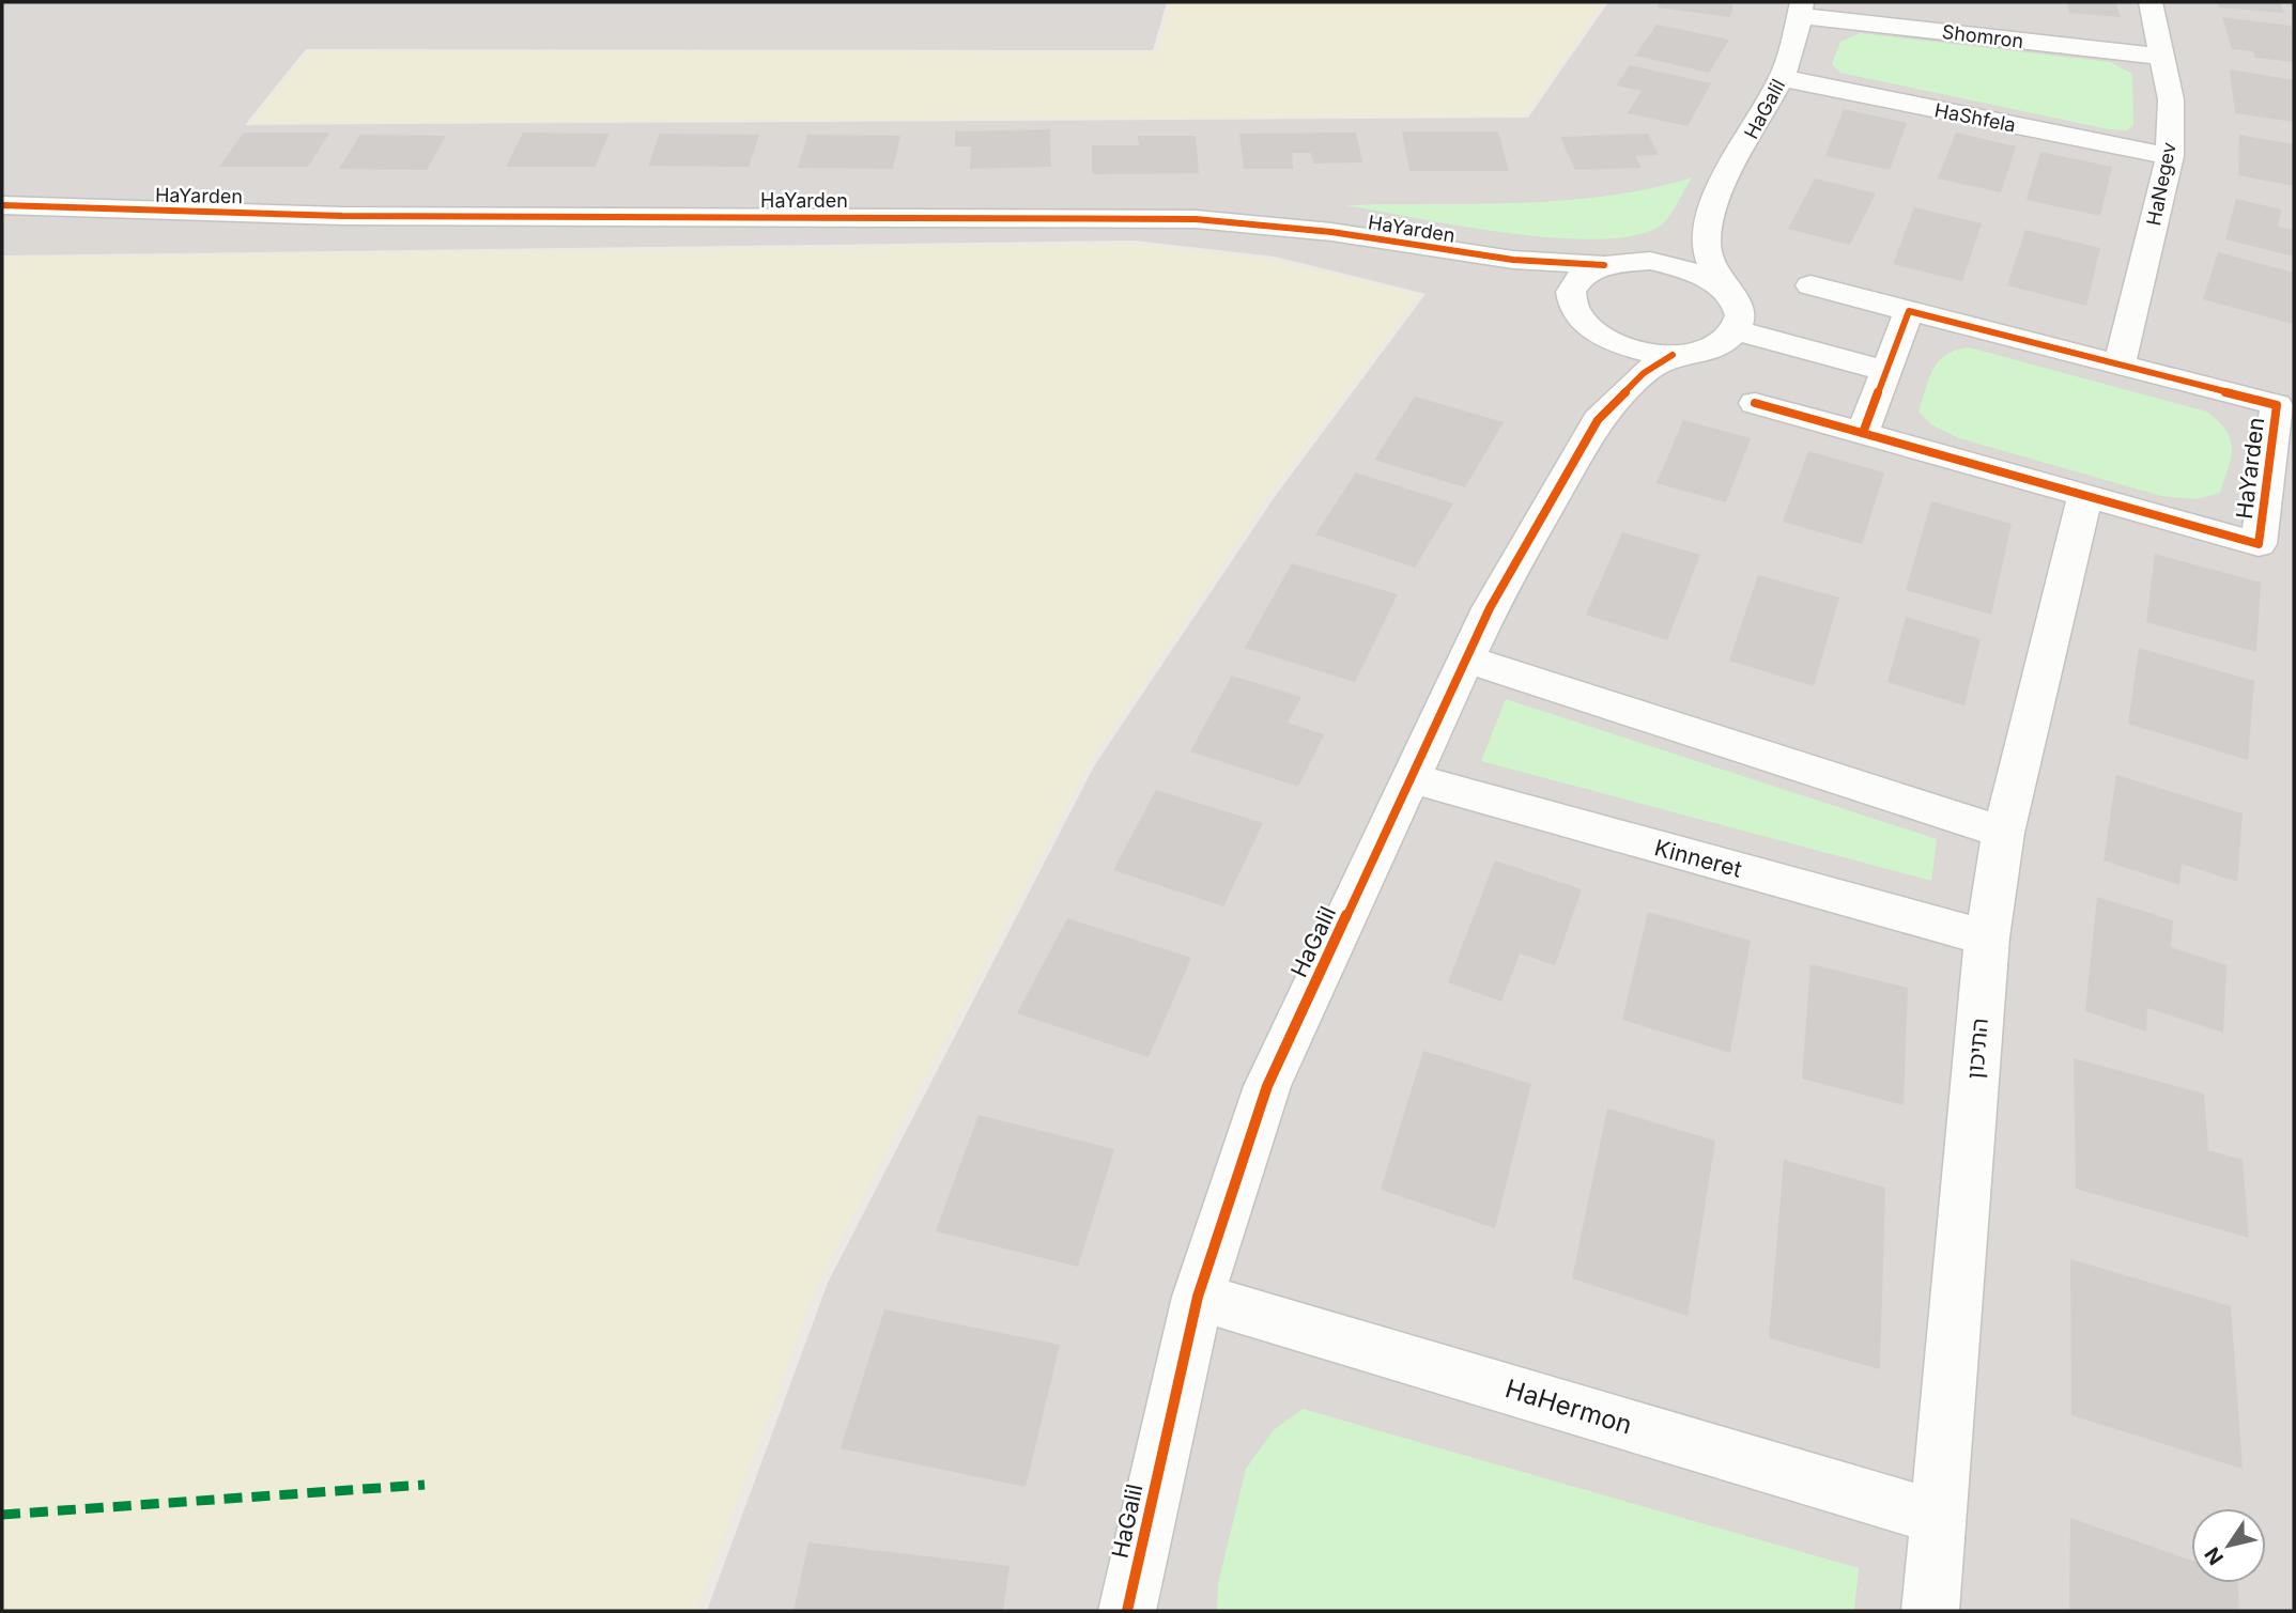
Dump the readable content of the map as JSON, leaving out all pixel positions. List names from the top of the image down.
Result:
{
  "streets": {
    "street": [
      "Shomron",
      "HaGalil",
      "HaShfela",
      "HaNegev",
      "HaYarden",
      "Kinneret",
      "התיכון",
      "HaHermon"
    ]
  },
  "crossings": [
    ["Shomron", "HaGalil"],
    ["Shomron", "HaNegev"],
    ["HaGalil", "HaShfela"],
    ["HaGalil", "HaYarden"],
    ["HaGalil", "Kinneret"],
    ["HaGalil", "HaHermon"],
    ["HaShfela", "HaNegev"],
    ["HaNegev", "HaYarden"],
    ["HaYarden", "התיכון"],
    ["Kinneret", "התיכון"],
    ["התיכון", "HaHermon"]
  ],
  "north": "bottom left"
}
